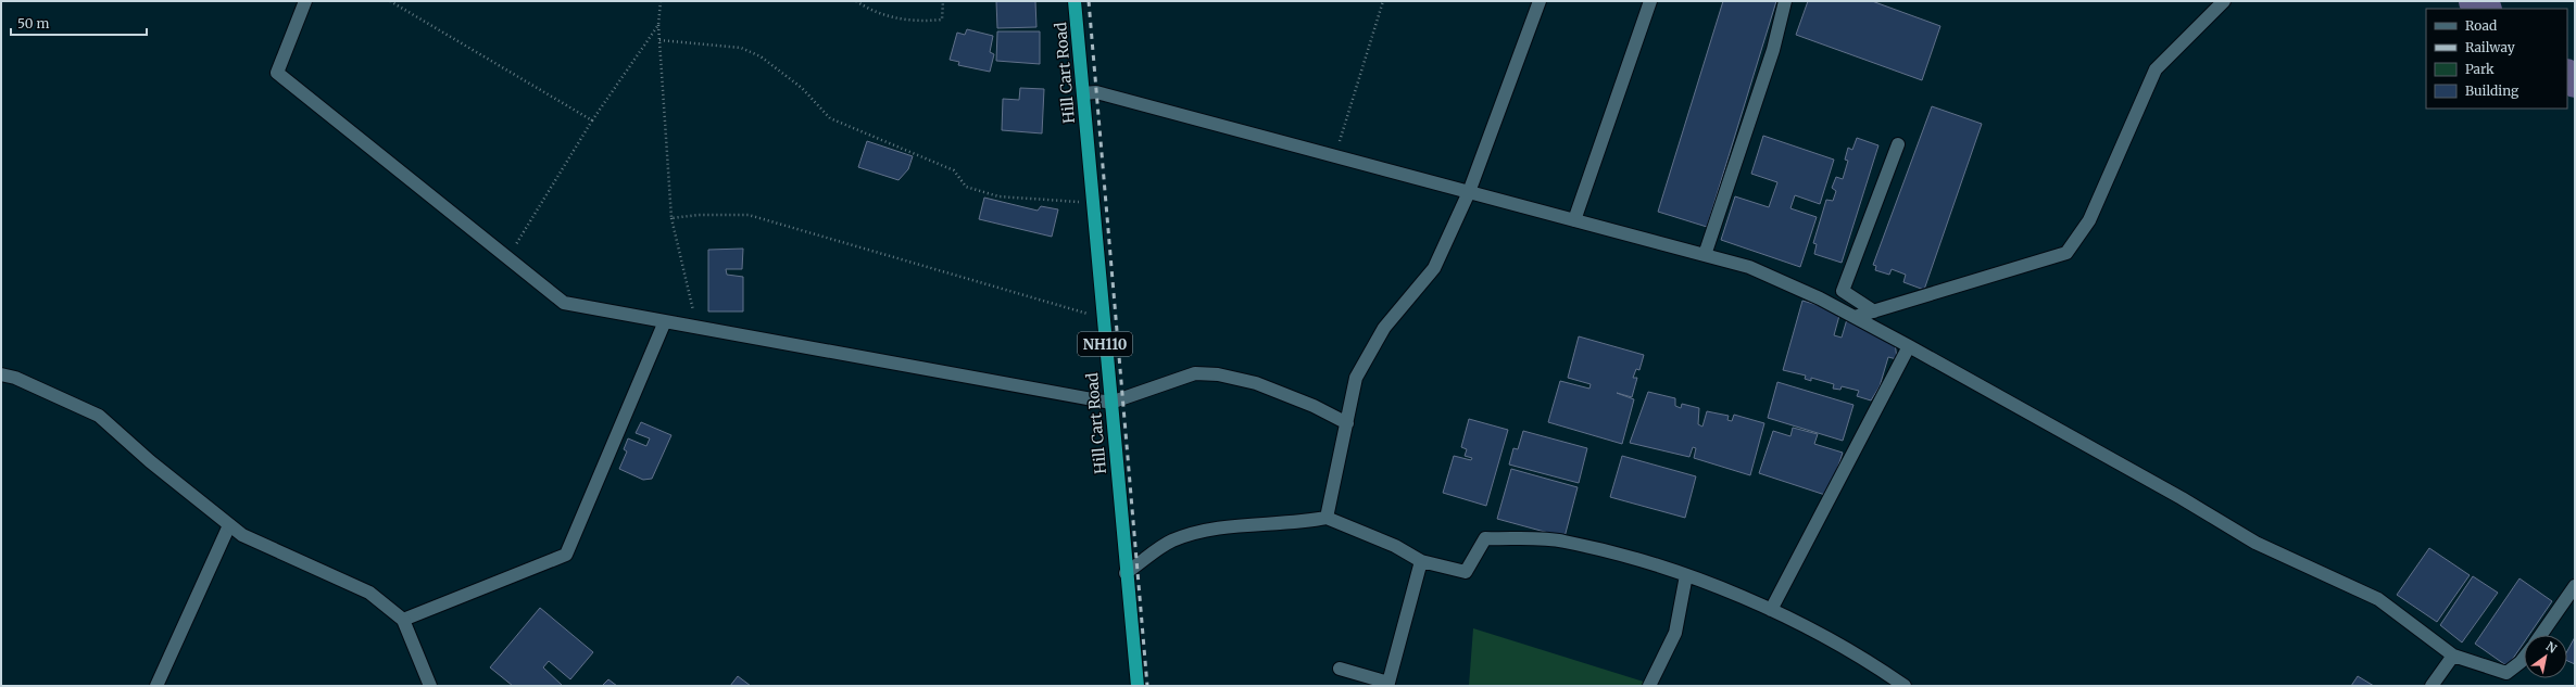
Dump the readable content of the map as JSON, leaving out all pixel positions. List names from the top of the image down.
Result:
{
  "streets": {
    "highway": ["Hill Cart Road", "NH110"]
  },
  "legend": [
    "Road",
    "Railway",
    "Park",
    "Building"
  ],
  "scale_bar": "50 m",
  "north": "top right"
}
